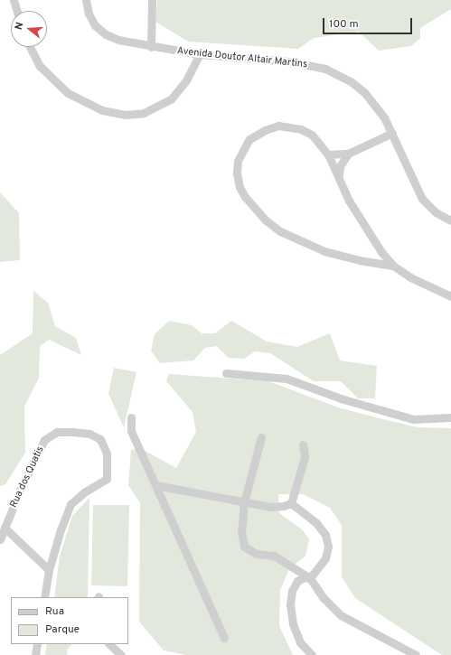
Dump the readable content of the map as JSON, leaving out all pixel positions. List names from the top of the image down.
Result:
{
  "streets": {
    "street": ["Avenida Doutor Altair Martins", "Rua dos Quatis"]
  },
  "legend": ["Rua", "Parque"],
  "scale_bar": "100 m",
  "north": "left"
}
